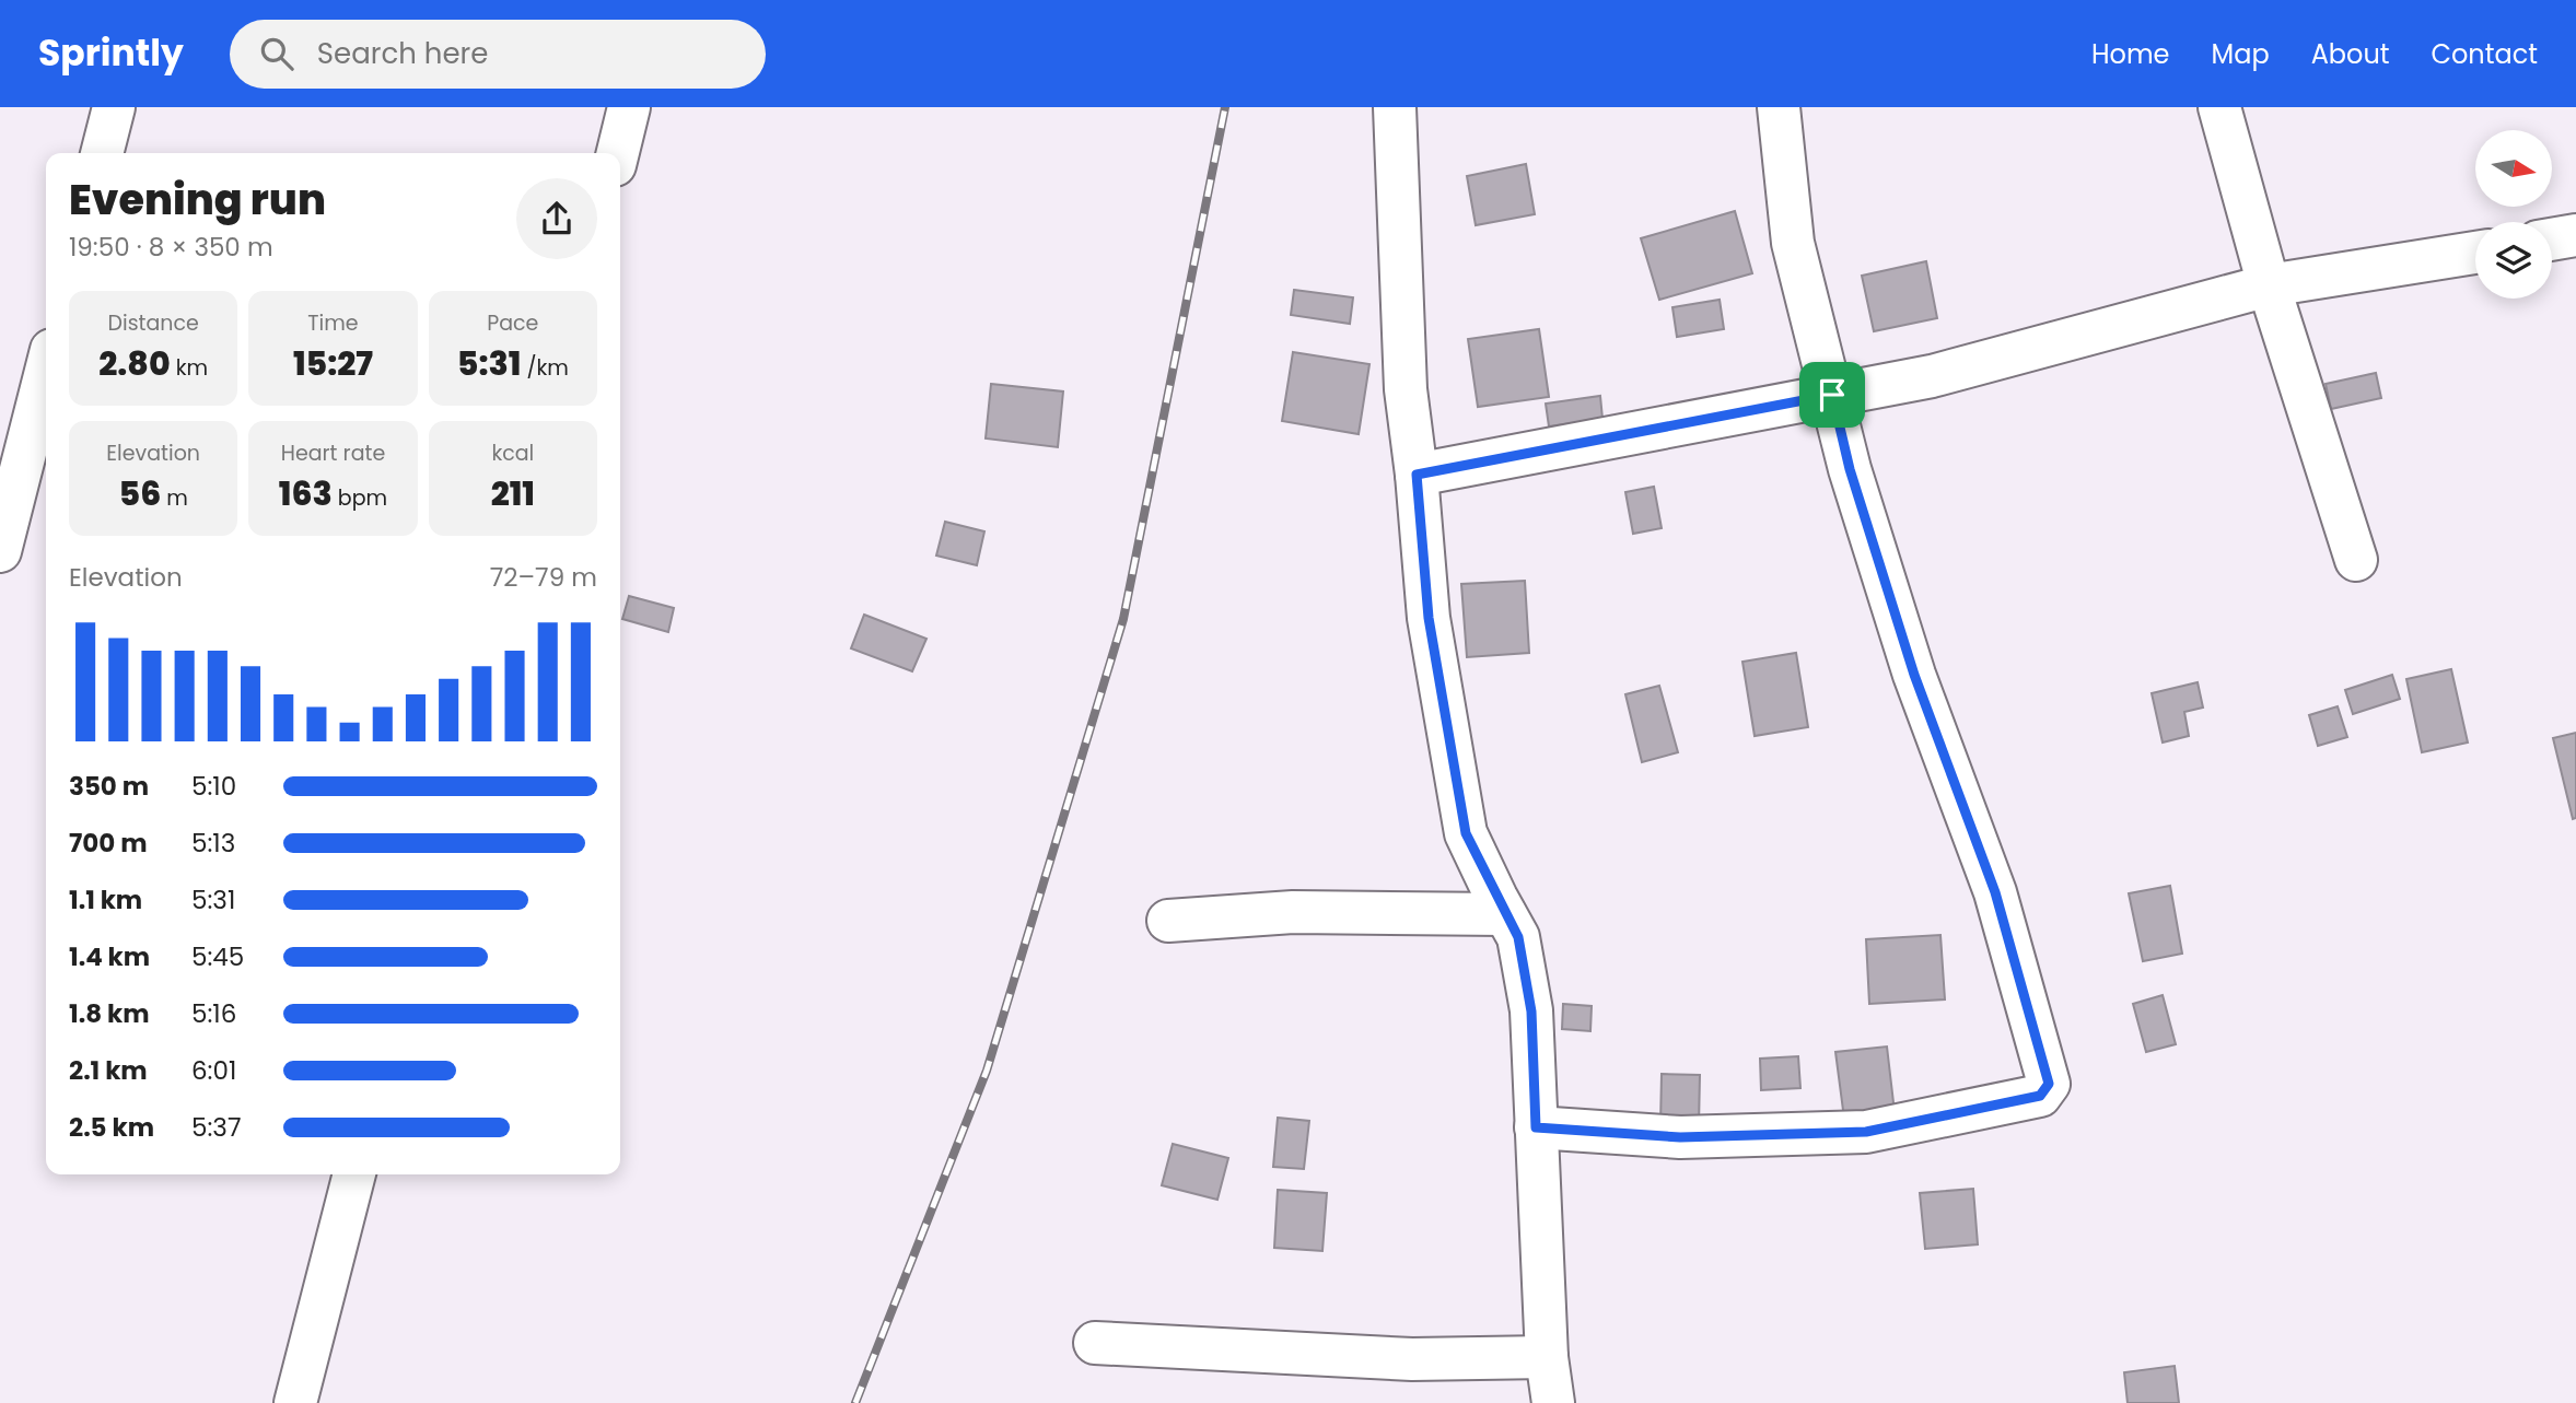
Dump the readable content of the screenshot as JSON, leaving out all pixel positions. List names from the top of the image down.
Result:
{
  "north": "right",
  "page": {
    "header": "Sprintly",
    "search": "Search here",
    "nav": [
      "Home",
      "Map",
      "About",
      "Contact"
    ],
    "heading": ["Evening run", "19:50 · 8 × 350 m"],
    "stats": [
      ["Distance", "2.80 km"],
      ["Time", "15:27"],
      ["Pace", "5:31 /km"],
      ["Elevation", "56 m"],
      ["Heart rate", "163 bpm"],
      ["kcal", "211"]
    ],
    "chart": ["Elevation", "72–79 m"],
    "list": [
      {
        "name": "350 m",
        "note": "5:10"
      },
      {
        "name": "700 m",
        "note": "5:13"
      },
      {
        "name": "1.1 km",
        "note": "5:31"
      },
      {
        "name": "1.4 km",
        "note": "5:45"
      },
      {
        "name": "1.8 km",
        "note": "5:16"
      },
      {
        "name": "2.1 km",
        "note": "6:01"
      },
      {
        "name": "2.5 km",
        "note": "5:37"
      }
    ]
  }
}
